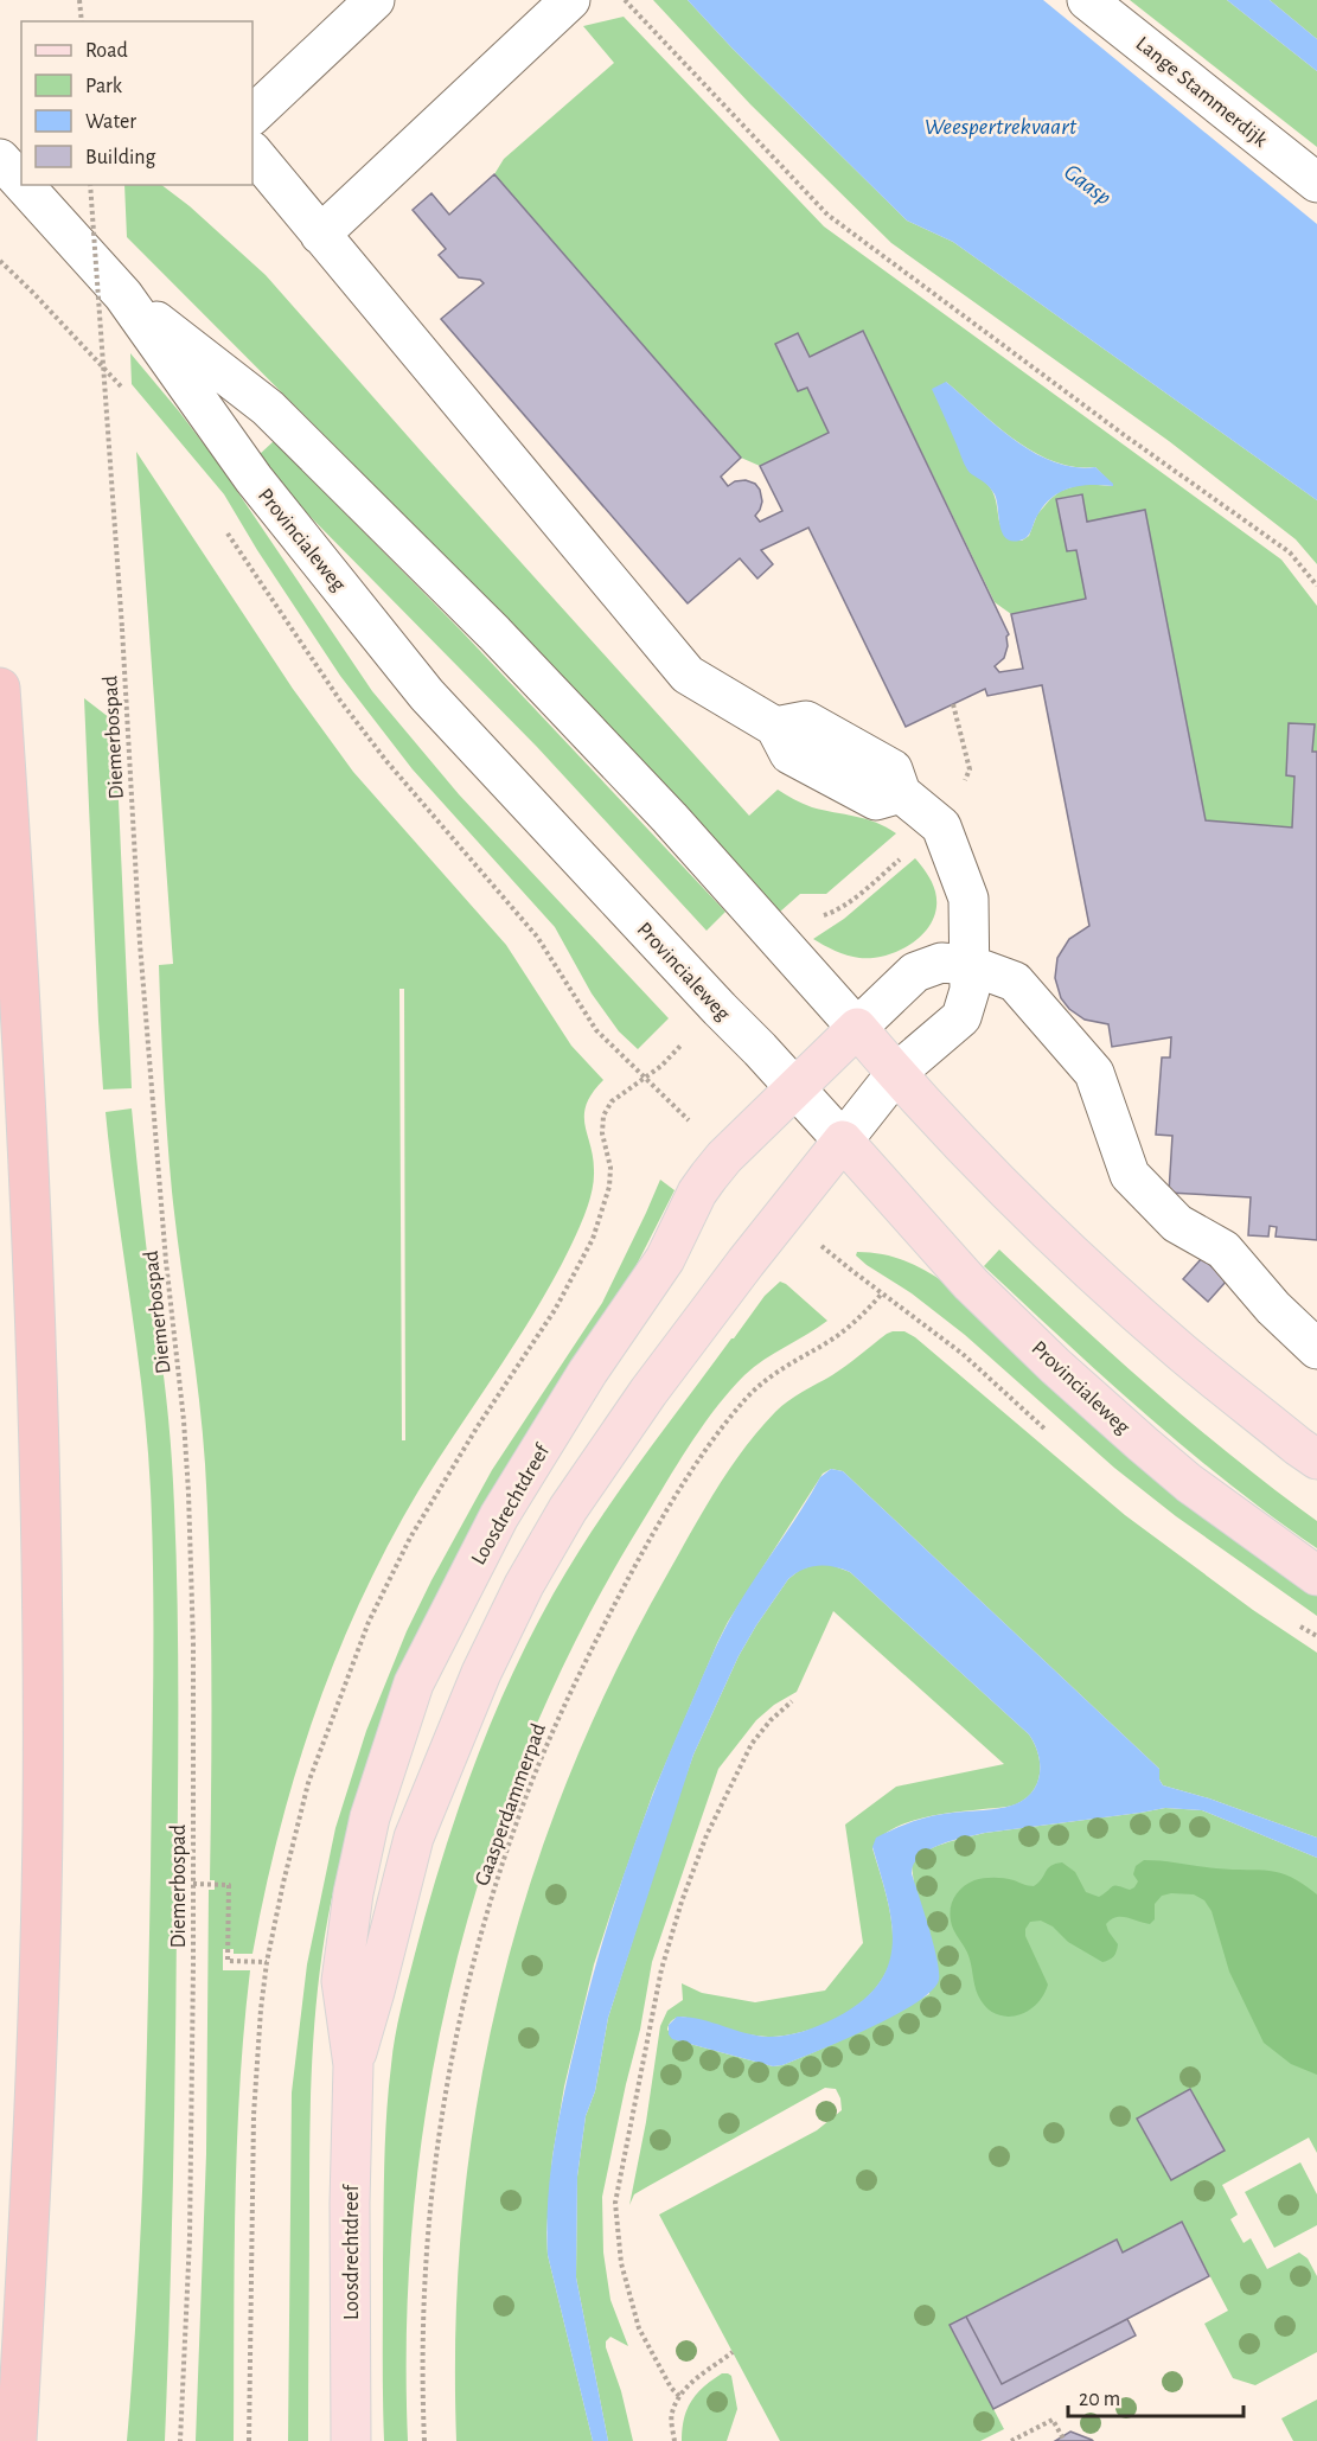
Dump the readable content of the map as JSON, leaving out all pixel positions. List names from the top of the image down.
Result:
{
  "streets": {
    "main road": ["Provincialeweg", "Loosdrechtdreef"],
    "street": ["Lange Stammerdijk"],
    "path": ["Diemerbospad", "Gaasperdammerpad"]
  },
  "crossings": [
    ["Provincialeweg", "Loosdrechtdreef"]
  ],
  "water": ["Weespertrekvaart", "Gaasp"],
  "legend": [
    "Road",
    "Park",
    "Water",
    "Building"
  ],
  "scale_bar": "20 m"
}
